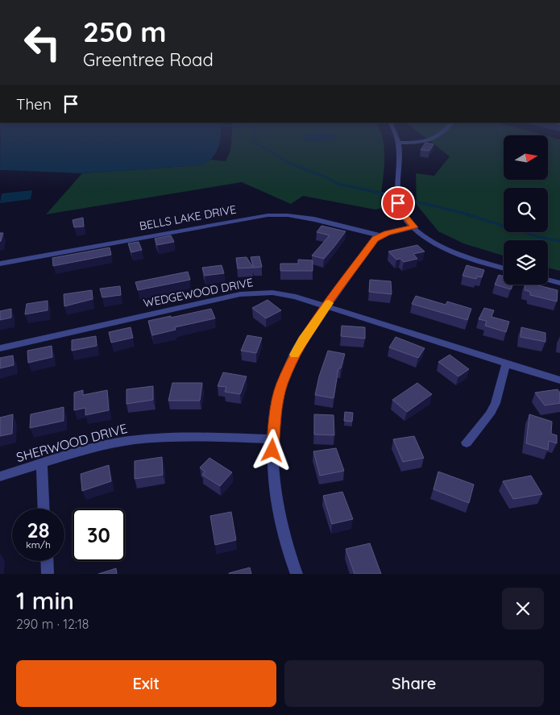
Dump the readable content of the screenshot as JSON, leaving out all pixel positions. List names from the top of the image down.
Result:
{
  "streets": {
    "street": ["BELLS LAKE DRIVE", "WEDGEWOOD DRIVE", "SHERWOOD DRIVE"]
  },
  "north": "right",
  "page": {
    "turn": ["250 m", "Greentree Road"],
    "then": "Then",
    "speed": "28 km/h",
    "limit": "30",
    "heading": ["1 min", "290 m · 12:18"],
    "buttons": ["Exit", "Share"]
  }
}
